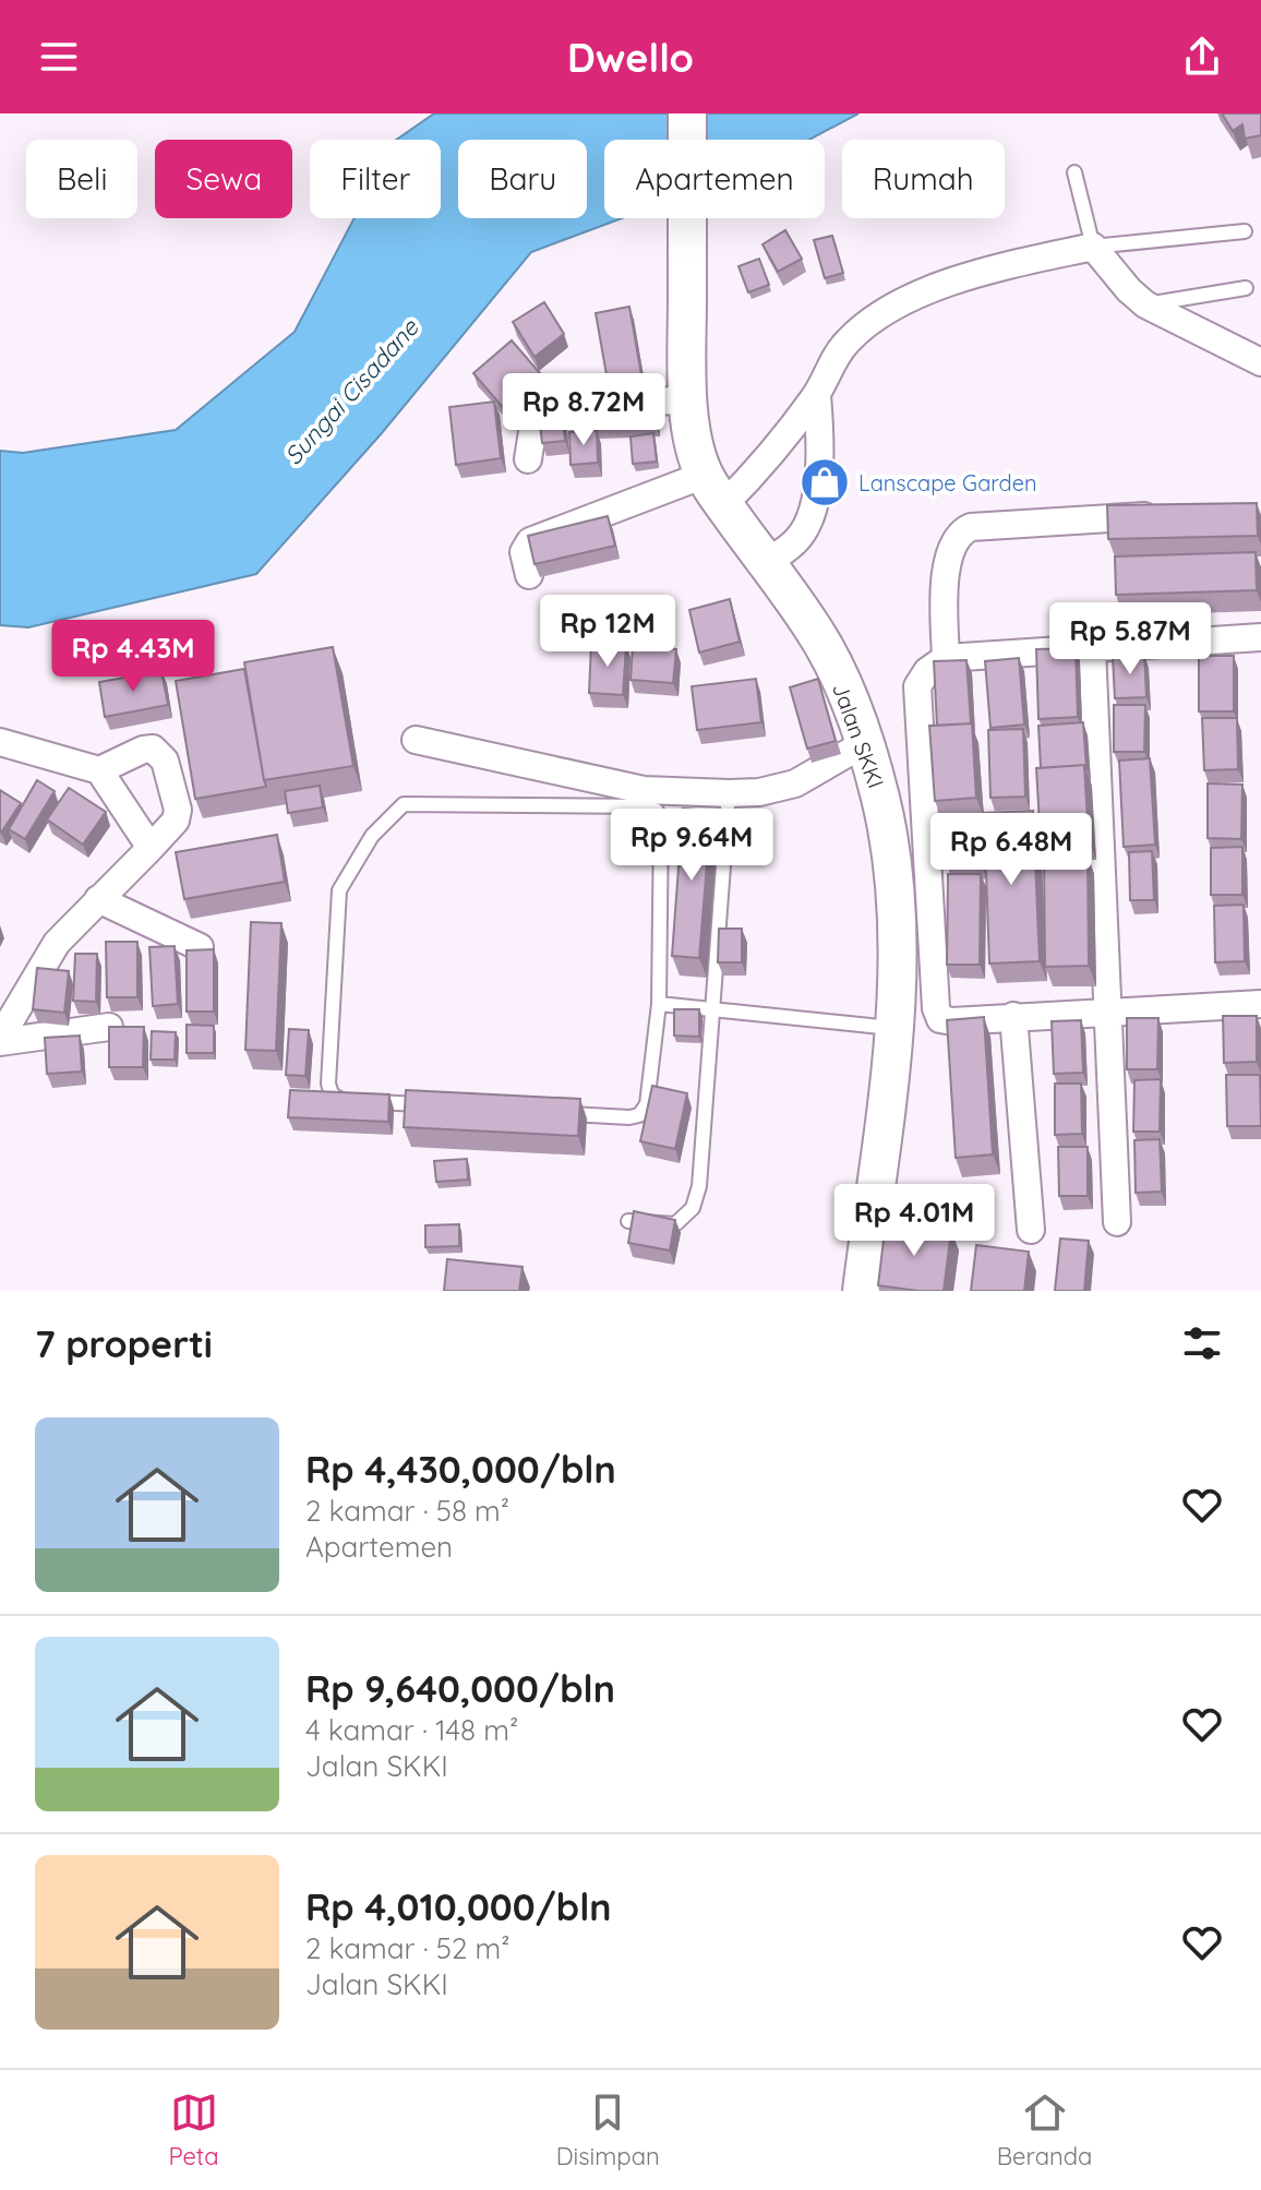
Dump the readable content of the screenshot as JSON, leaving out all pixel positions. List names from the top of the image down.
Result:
{
  "streets": {
    "main road": ["Jalan SKKI"]
  },
  "water": ["Sungai Cisadane"],
  "places": {
    "shop": ["Lanscape Garden"]
  },
  "page": {
    "header": "Dwello",
    "chip": [
      "Beli",
      "Sewa",
      "Filter",
      "Baru",
      "Apartemen",
      "Rumah"
    ],
    "price": [
      "Rp 8.72M",
      "Rp 12M",
      "Rp 5.87M",
      "Rp 4.43M",
      "Rp 9.64M",
      "Rp 6.48M",
      "Rp 4.01M"
    ],
    "heading": "7 properti",
    "list": [
      {
        "name": "Rp 4,430,000/bln",
        "note": "2 kamar · 58 m² · Apartemen"
      },
      {
        "name": "Rp 9,640,000/bln",
        "note": "4 kamar · 148 m² · Jalan SKKI"
      },
      {
        "name": "Rp 4,010,000/bln",
        "note": "2 kamar · 52 m² · Jalan SKKI"
      }
    ],
    "tabs": ["Peta", "Disimpan", "Beranda"]
  }
}
